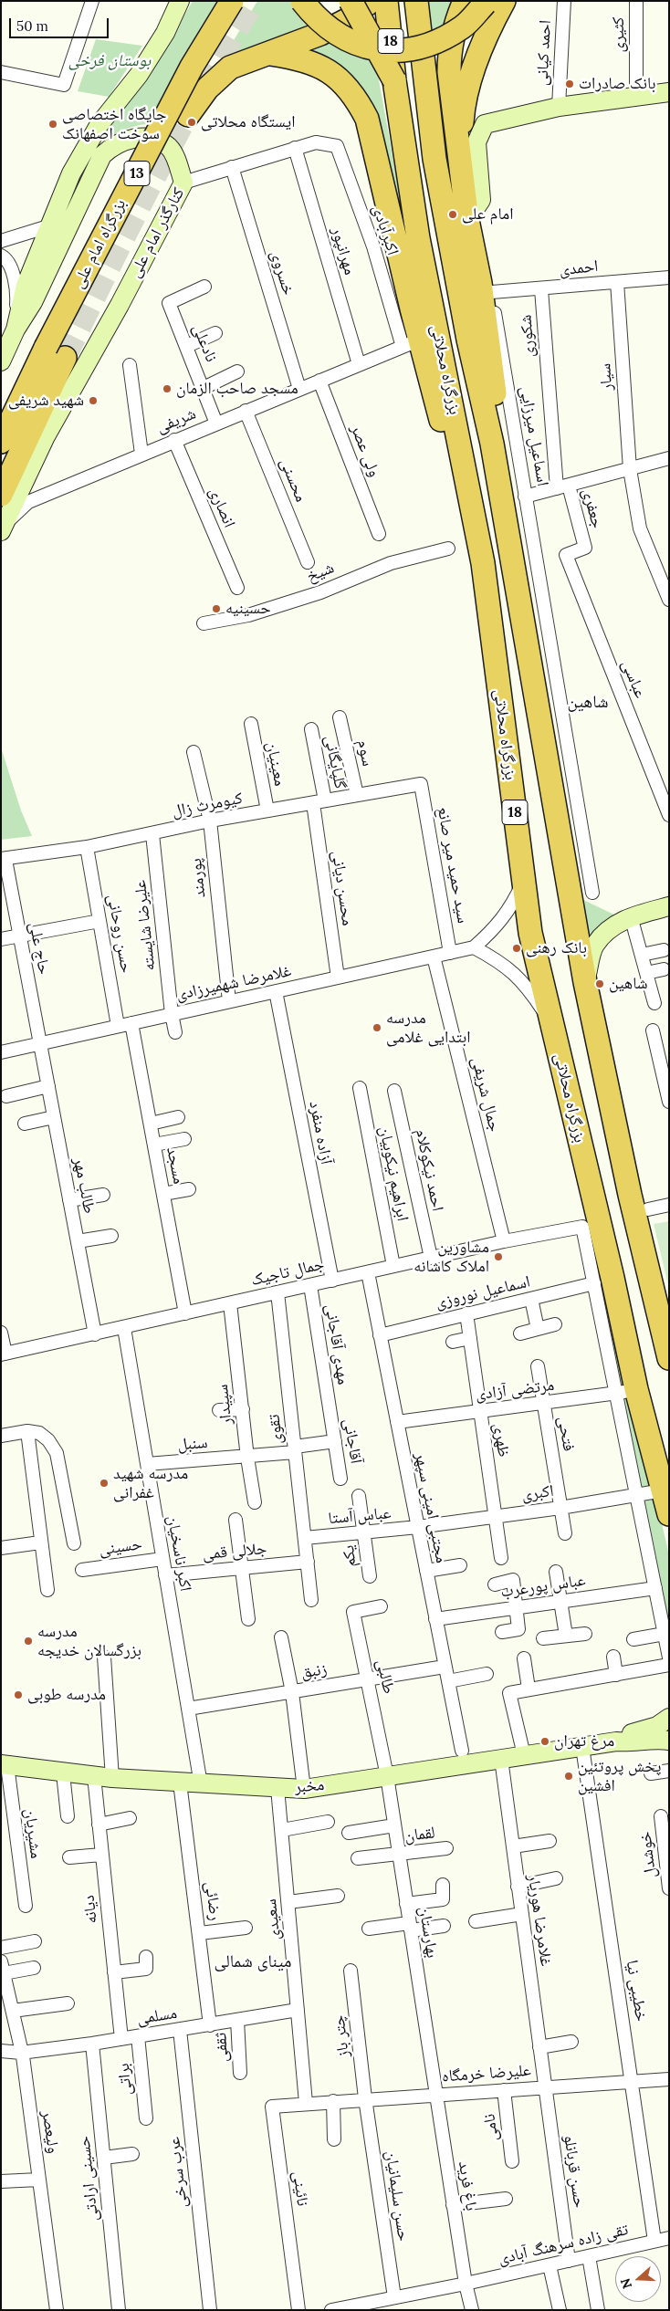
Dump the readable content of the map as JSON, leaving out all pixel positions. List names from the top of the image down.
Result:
{
  "streets": {
    "highway": [
      "18",
      "13",
      "بزرگراه امام علی",
      "بزرگراه محلاتی"
    ],
    "main road": ["کنارگذر امام علی", "مخبر"],
    "street": [
      "کثیری",
      "احمد کیانی",
      "اکبرآبادی",
      "مهرانپور",
      "احمدی",
      "خسروی",
      "شکوری",
      "نادعلی",
      "سیار",
      "شریفی",
      "اسماعیل میرزایی",
      "ولی عصر",
      "محسنی",
      "انصاری",
      "جعفری",
      "شیخ",
      "عباسی",
      "سوم",
      "گلپایگانی",
      "معینیان",
      "کیومرث زال",
      "سید حمید میر صانع",
      "پورمند",
      "محسن دیانی",
      "علیرضا شایسته",
      "حسن روحانی",
      "حاج علی",
      "غلامرضا شهمیرزادی",
      "جمال شریفی",
      "آزاده منفرد",
      "مسجد",
      "احمد نیکوکلام",
      "ابراهیم نیکوبیان",
      "طالب مهر",
      "جمال تاجیک",
      "اسماعیل نوروزی",
      "مهدی آقاجانی",
      "مرتضی آزادی",
      "سپیدار",
      "تقوی",
      "فتحی",
      "ظهری",
      "آقاجانی",
      "سنبل",
      "اکبری",
      "مجتبی امینی سپهر",
      "عباس آستا",
      "حسینی",
      "جلالی قمی",
      "اکبر ناسخیان",
      "یکم",
      "عباس پورعرب",
      "زنبق",
      "طالبی",
      "مشیریان",
      "لقمان",
      "خوشدل",
      "رضائی",
      "دیانه",
      "سعیدی",
      "غلامرضا هوریار",
      "بهارستان",
      "خطیبی نیا",
      "مسلمی",
      "چتر باز",
      "ثقفی",
      "علیرضا خرمگاه",
      "براتی",
      "نامی",
      "ولیعصر",
      "حسن قربانلو",
      "عرب سرخی",
      "حسینی ارادتی",
      "باغ فرید",
      "نائینی",
      "حسن سلیمانیان",
      "تقی زاده سرهنگ آبادی"
    ]
  },
  "crossings": [
    ["13", "بزرگراه امام علی"],
    ["اکبرآبادی", "مهرانپور"],
    ["اکبرآبادی", "شریفی"],
    ["کنارگذر امام علی", "شریفی"],
    ["مهرانپور", "شریفی"],
    ["احمدی", "شکوری"],
    ["احمدی", "سیار"],
    ["احمدی", "اسماعیل میرزایی"],
    ["خسروی", "شریفی"],
    ["شکوری", "اسماعیل میرزایی"],
    ["شکوری", "جعفری"],
    ["نادعلی", "شریفی"],
    ["بزرگراه محلاتی", "مرتضی آزادی"],
    ["بزرگراه محلاتی", "اکبری"],
    ["سیار", "اسماعیل میرزایی"],
    ["شریفی", "ولی عصر"],
    ["شریفی", "محسنی"],
    ["شریفی", "انصاری"],
    ["اسماعیل میرزایی", "جعفری"],
    ["جعفری", "عباسی"],
    ["سوم", "کیومرث زال"],
    ["گلپایگانی", "کیومرث زال"],
    ["گلپایگانی", "محسن دیانی"],
    ["معینیان", "کیومرث زال"],
    ["کیومرث زال", "سید حمید میر صانع"],
    ["کیومرث زال", "پورمند"],
    ["کیومرث زال", "محسن دیانی"],
    ["کیومرث زال", "علیرضا شایسته"],
    ["کیومرث زال", "حسن روحانی"],
    ["کیومرث زال", "حاج علی"],
    ["سید حمید میر صانع", "غلامرضا شهمیرزادی"],
    ["پورمند", "غلامرضا شهمیرزادی"],
    ["محسن دیانی", "غلامرضا شهمیرزادی"],
    ["علیرضا شایسته", "غلامرضا شهمیرزادی"],
    ["حسن روحانی", "غلامرضا شهمیرزادی"],
    ["حاج علی", "غلامرضا شهمیرزادی"],
    ["حاج علی", "طالب مهر"],
    ["غلامرضا شهمیرزادی", "جمال شریفی"],
    ["غلامرضا شهمیرزادی", "آزاده منفرد"],
    ["غلامرضا شهمیرزادی", "مسجد"],
    ["غلامرضا شهمیرزادی", "طالب مهر"],
    ["جمال شریفی", "جمال تاجیک"],
    ["آزاده منفرد", "جمال تاجیک"],
    ["مسجد", "جمال تاجیک"],
    ["احمد نیکوکلام", "جمال تاجیک"],
    ["ابراهیم نیکوبیان", "جمال تاجیک"],
    ["طالب مهر", "جمال تاجیک"],
    ["جمال تاجیک", "اسماعیل نوروزی"],
    ["جمال تاجیک", "مهدی آقاجانی"],
    ["جمال تاجیک", "سپیدار"],
    ["جمال تاجیک", "تقوی"],
    ["جمال تاجیک", "مجتبی امینی سپهر"],
    ["جمال تاجیک", "اکبر ناسخیان"],
    ["اسماعیل نوروزی", "ظهری"],
    ["اسماعیل نوروزی", "مجتبی امینی سپهر"],
    ["مهدی آقاجانی", "آقاجانی"],
    ["مرتضی آزادی", "فتحی"],
    ["مرتضی آزادی", "ظهری"],
    ["مرتضی آزادی", "مجتبی امینی سپهر"],
    ["سپیدار", "سنبل"],
    ["تقوی", "سنبل"],
    ["تقوی", "عباس آستا"],
    ["تقوی", "جلالی قمی"],
    ["فتحی", "اکبری"],
    ["ظهری", "اکبری"],
    ["آقاجانی", "سنبل"],
    ["سنبل", "اکبر ناسخیان"],
    ["اکبری", "مجتبی امینی سپهر"],
    ["اکبری", "عباس آستا"],
    ["مجتبی امینی سپهر", "عباس آستا"],
    ["مجتبی امینی سپهر", "عباس پورعرب"],
    ["مجتبی امینی سپهر", "زنبق"],
    ["عباس آستا", "یکم"],
    ["حسینی", "اکبر ناسخیان"],
    ["جلالی قمی", "اکبر ناسخیان"],
    ["اکبر ناسخیان", "زنبق"],
    ["اکبر ناسخیان", "مخبر"],
    ["زنبق", "طالبی"],
    ["طالبی", "مخبر"],
    ["طالبی", "بهارستان"],
    ["مخبر", "مشیریان"],
    ["مخبر", "رضائی"],
    ["مخبر", "دیانه"],
    ["مخبر", "سعیدی"],
    ["مخبر", "غلامرضا هوریار"],
    ["مخبر", "بهارستان"],
    ["مخبر", "خطیبی نیا"],
    ["لقمان", "بهارستان"],
    ["رضائی", "مسلمی"],
    ["دیانه", "مسلمی"],
    ["سعیدی", "مسلمی"],
    ["سعیدی", "علیرضا خرمگاه"],
    ["سعیدی", "نائینی"],
    ["غلامرضا هوریار", "علیرضا خرمگاه"],
    ["غلامرضا هوریار", "حسن قربانلو"],
    ["بهارستان", "علیرضا خرمگاه"],
    ["بهارستان", "باغ فرید"],
    ["خطیبی نیا", "علیرضا خرمگاه"],
    ["خطیبی نیا", "تقی زاده سرهنگ آبادی"],
    ["مسلمی", "ثقفی"],
    ["مسلمی", "براتی"],
    ["مسلمی", "ولیعصر"],
    ["مسلمی", "عرب سرخی"],
    ["مسلمی", "حسینی ارادتی"],
    ["چتر باز", "علیرضا خرمگاه"],
    ["چتر باز", "حسن سلیمانیان"],
    ["علیرضا خرمگاه", "نامی"],
    ["علیرضا خرمگاه", "حسن قربانلو"],
    ["علیرضا خرمگاه", "باغ فرید"],
    ["علیرضا خرمگاه", "نائینی"],
    ["علیرضا خرمگاه", "حسن سلیمانیان"],
    ["حسن قربانلو", "تقی زاده سرهنگ آبادی"],
    ["باغ فرید", "تقی زاده سرهنگ آبادی"],
    ["حسن سلیمانیان", "تقی زاده سرهنگ آبادی"]
  ],
  "districts": ["شاهین", "مینای شمالی"],
  "parks": ["بوستان فرخی"],
  "places": [
    "بانک صادرات",
    "ایستگاه محلاتی",
    "جایگاه اختصاصی سوخت اصفهانک",
    "امام علی",
    "مسجد صاحب الزمان",
    "شهید شریفی",
    "حسینیه",
    "بانک رهنی",
    "شاهین",
    "مدرسه ابتدایی غلامی",
    "مشاورین املاک کاشانه",
    "مدرسه شهید غفرانی",
    "مدرسه بزرگسالان خدیجه",
    "مدرسه طوبی",
    "مرغ تهران",
    "پخش پروتئین افشین"
  ],
  "scale_bar": "50 m",
  "north": "left"
}
